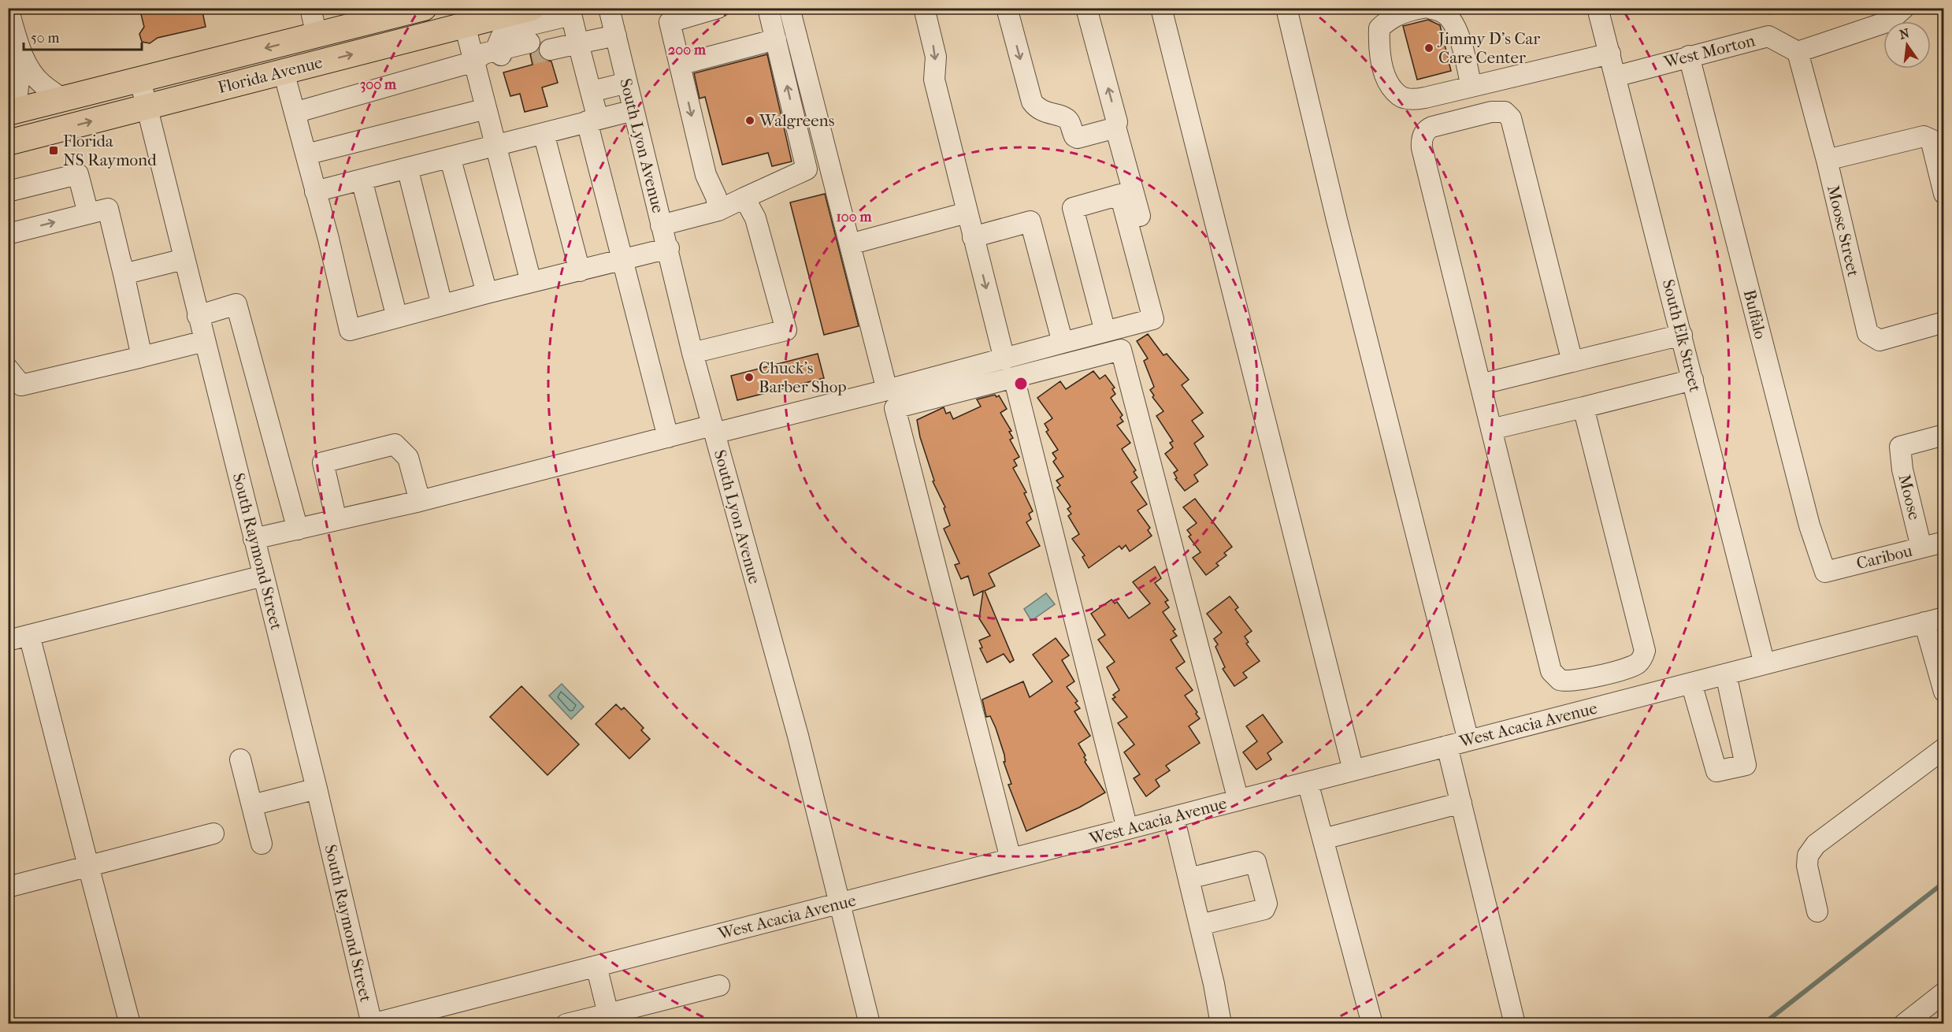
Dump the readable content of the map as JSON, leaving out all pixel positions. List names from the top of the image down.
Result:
{
  "streets": {
    "main road": ["Florida Avenue"],
    "street": [
      "West Morton",
      "South Lyon Avenue",
      "Moose Street",
      "Buffalo",
      "South Elk Street",
      "Moose",
      "South Raymond Street",
      "Caribou",
      "West Acacia Avenue"
    ]
  },
  "crossings": [
    ["West Morton", "Moose Street"],
    ["West Morton", "Buffalo"],
    ["West Morton", "South Elk Street"],
    ["Florida Avenue", "South Raymond Street"],
    ["South Lyon Avenue", "West Acacia Avenue"],
    ["Buffalo", "Caribou"],
    ["South Elk Street", "West Acacia Avenue"],
    ["Moose", "Caribou"],
    ["South Raymond Street", "West Acacia Avenue"]
  ],
  "places": {
    "other": ["Jimmy D's Car Care Center", "Walgreens", "Chuck's Barber Shop"],
    "transit": ["Florida NS Raymond"]
  },
  "scale_bar": "50 m",
  "north": "top",
  "rings": ["200 m", "300 m", "100 m"]
}
